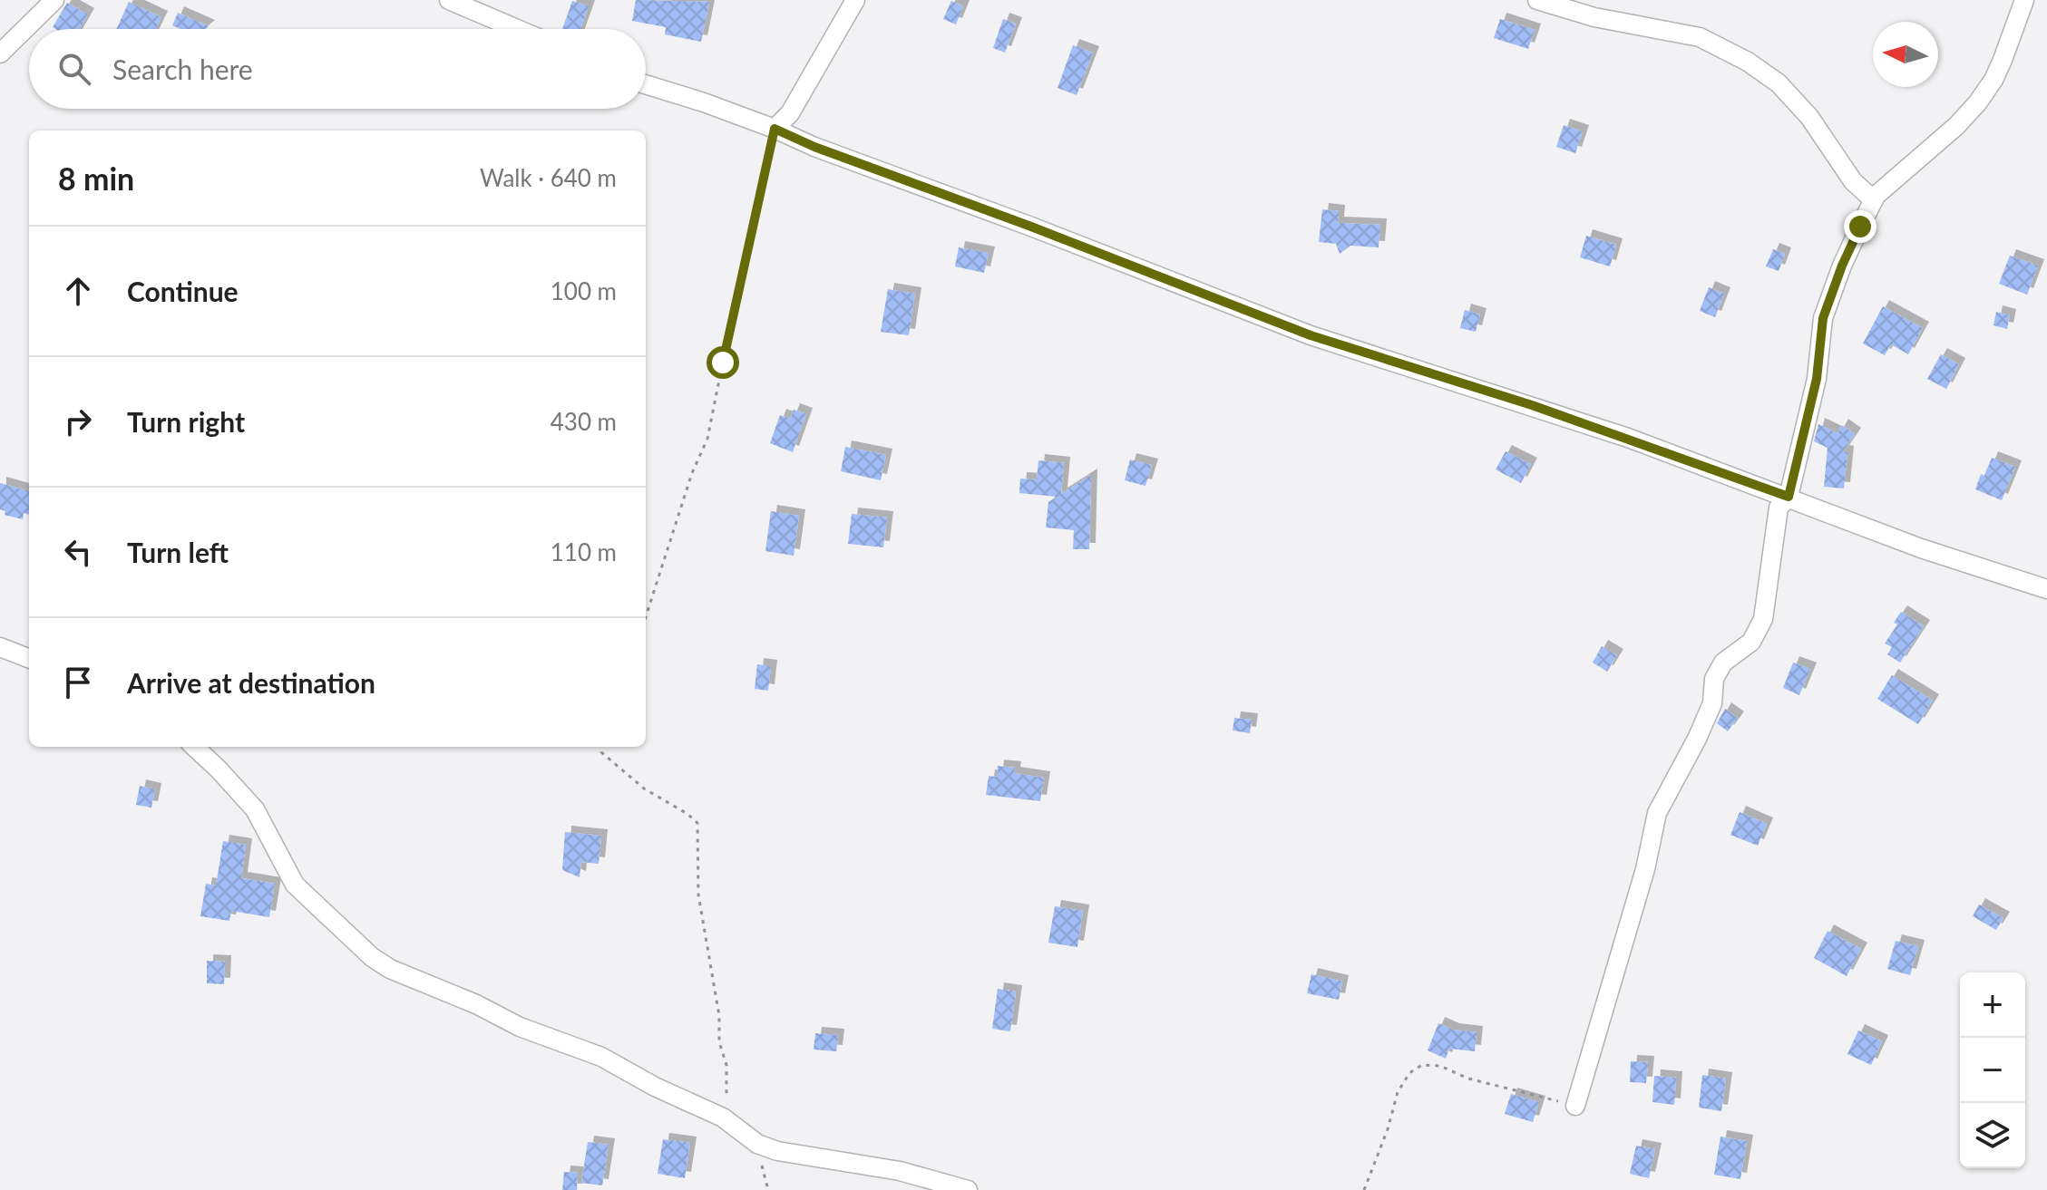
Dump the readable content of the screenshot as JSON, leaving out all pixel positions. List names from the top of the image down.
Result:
{
  "north": "left",
  "page": {
    "search": "Search here",
    "heading": ["8 min", "Walk · 640 m"],
    "list": [
      ["Continue", "100 m"],
      ["Turn right", "430 m"],
      ["Turn left", "110 m"],
      "Arrive at destination"
    ],
    "map_buttons": ["+", "−"]
  }
}
